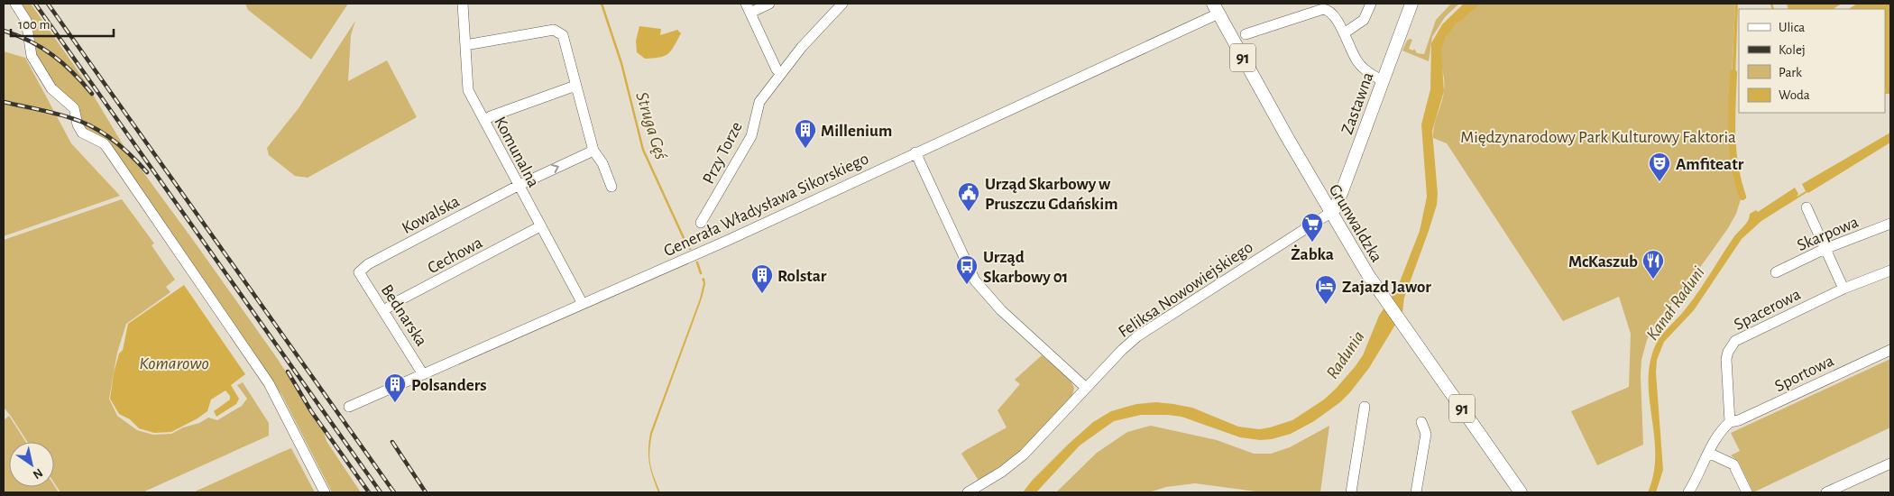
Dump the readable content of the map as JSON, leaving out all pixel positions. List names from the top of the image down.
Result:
{
  "streets": {
    "main road": ["91", "Zastawna", "Grunwaldzka"],
    "street": [
      "Komunalna",
      "Przy Torze",
      "Generała Władysława Sikorskiego",
      "Kowalska",
      "Skarpowa",
      "Cechowa",
      "Feliksa Nowowiejskiego",
      "Spacerowa",
      "Bednarska",
      "Sportowa"
    ]
  },
  "crossings": [
    ["Zastawna", "Grunwaldzka"],
    ["Zastawna", "Feliksa Nowowiejskiego"],
    ["Komunalna", "Generała Władysława Sikorskiego"],
    ["Komunalna", "Kowalska"],
    ["Komunalna", "Cechowa"],
    ["Generała Władysława Sikorskiego", "Grunwaldzka"],
    ["Generała Władysława Sikorskiego", "Bednarska"],
    ["Kowalska", "Bednarska"],
    ["Grunwaldzka", "Feliksa Nowowiejskiego"],
    ["Cechowa", "Bednarska"],
    ["Spacerowa", "Sportowa"]
  ],
  "water": [
    "Struga Gęś",
    "Kanał Raduni",
    "Radunia",
    "Komarowo"
  ],
  "parks": ["Międzynarodowy Park Kulturowy Faktoria"],
  "places": {
    "building": ["Millenium", "Rolstar", "Polsanders"],
    "theatre": ["Amfiteatr"],
    "public building": ["Urząd Skarbowy w Pruszczu Gdańskim"],
    "supermarket": ["Żabka"],
    "restaurant": ["McKaszub"],
    "bus stop": ["Urząd Skarbowy 01"],
    "hotel": ["Zajazd Jawor"]
  },
  "legend": [
    "Ulica",
    "Kolej",
    "Park",
    "Woda"
  ],
  "scale_bar": "100 m",
  "north": "bottom right"
}
